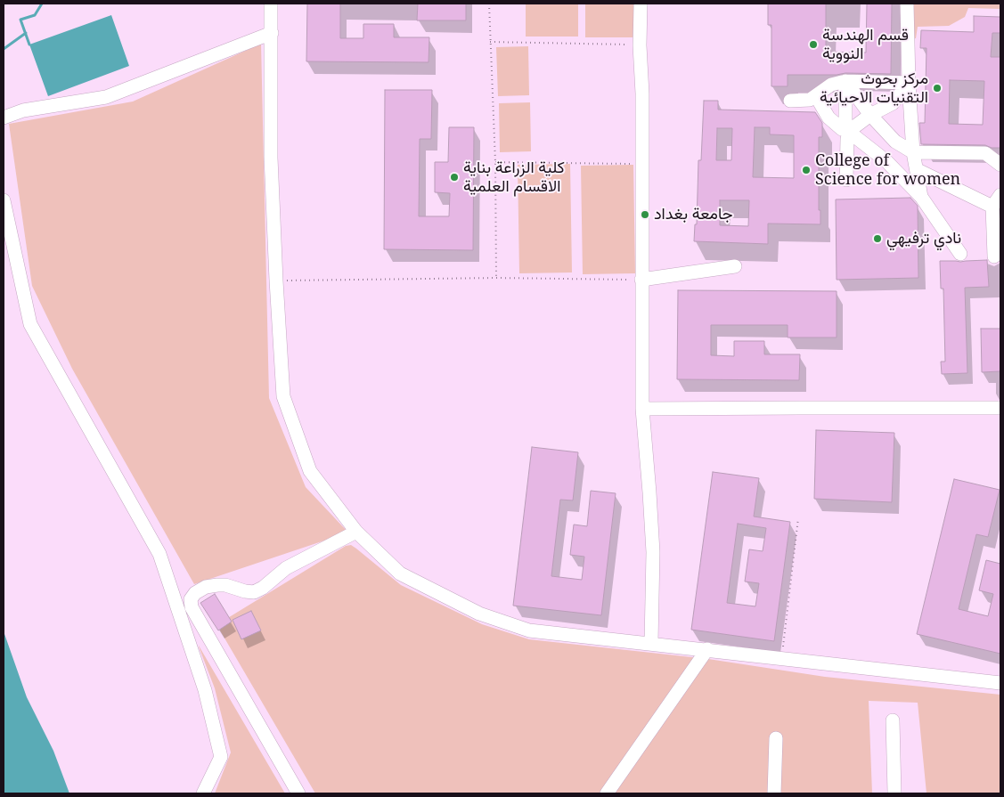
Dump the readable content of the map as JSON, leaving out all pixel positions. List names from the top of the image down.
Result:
{
  "places": [
    "قسم الهندسة النووية",
    "مركز بحوث التقنيات الاحيائية",
    "College of Science for women",
    "كلية الزراعة بناية الاقسام العلمية",
    "جامعة بغداد",
    "نادي ترفيهي"
  ]
}
